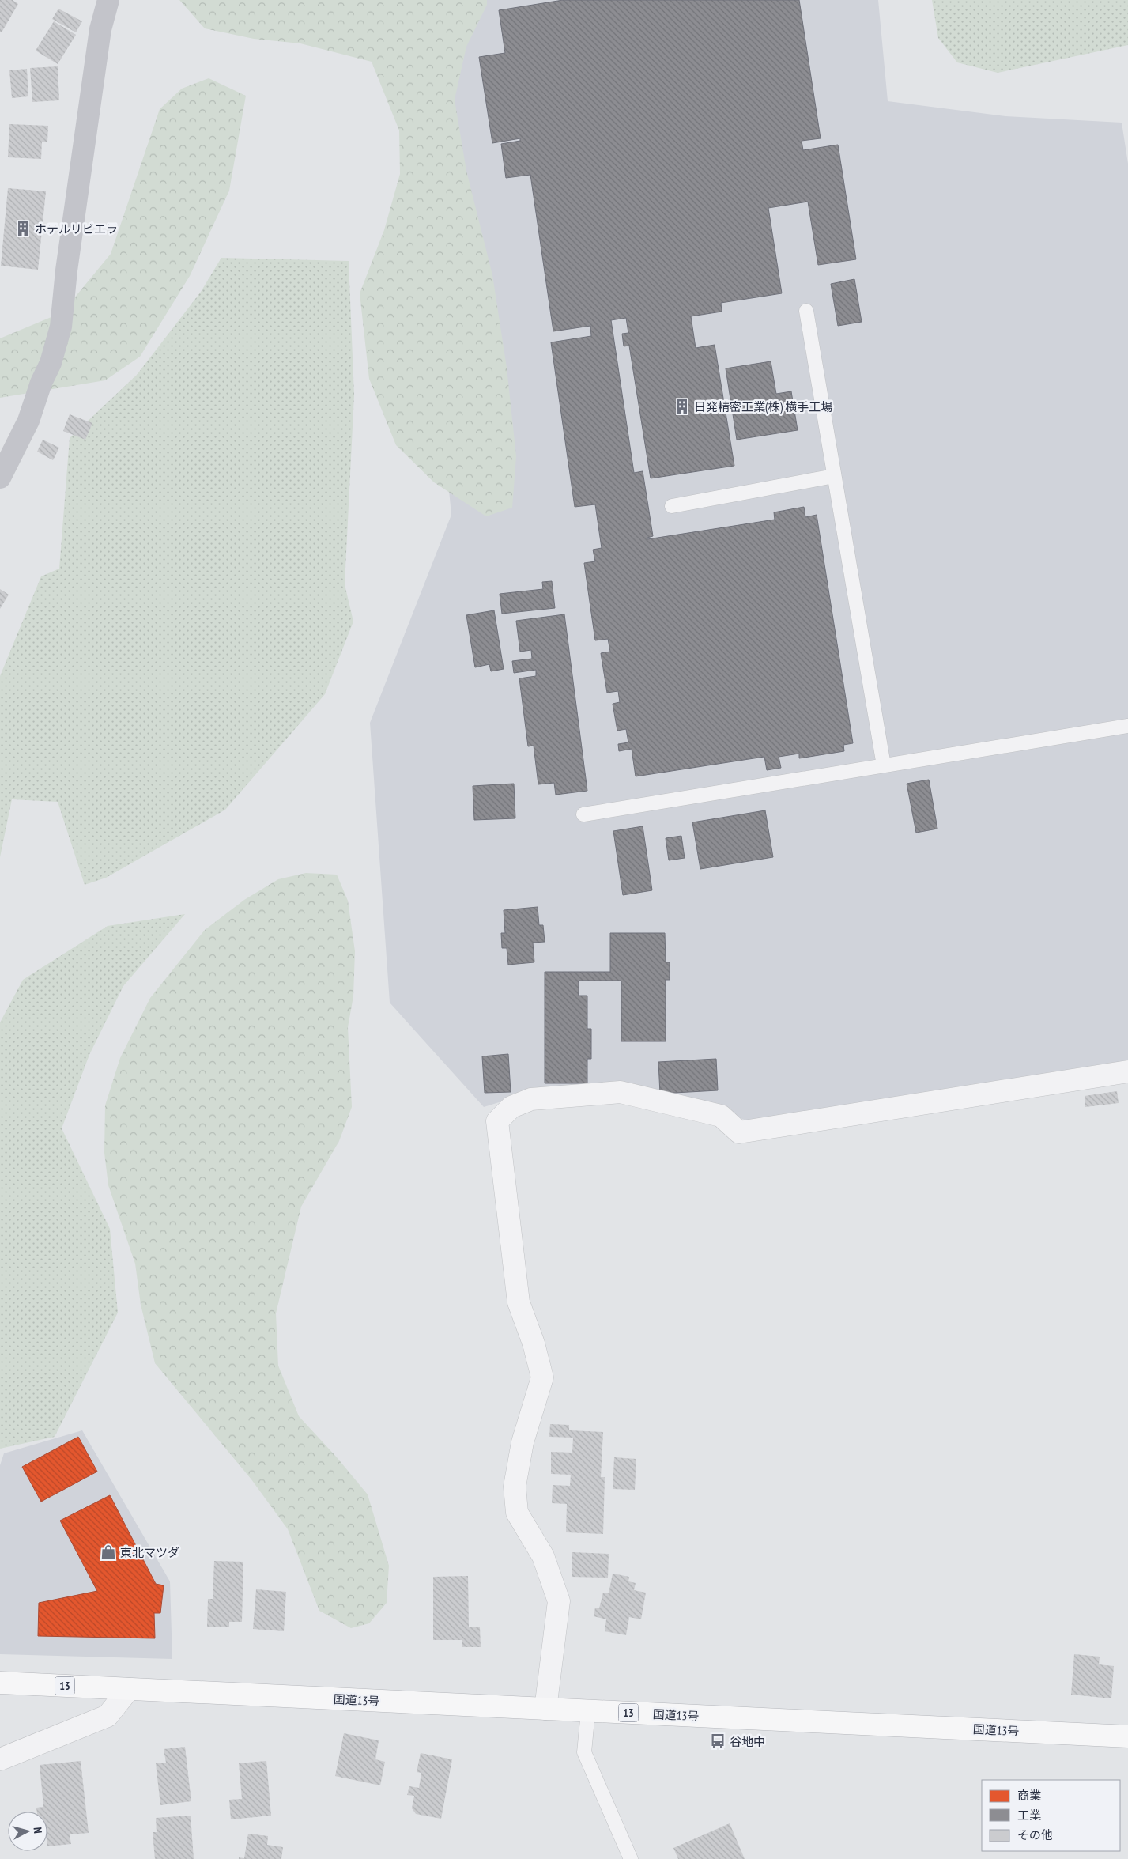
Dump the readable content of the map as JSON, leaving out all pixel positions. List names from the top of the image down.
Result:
{
  "streets": {
    "highway": ["13", "国道13号"]
  },
  "crossings": [
    ["13", "国道13号"]
  ],
  "places": {
    "building": ["ホテルリビエラ", "日発精密工業(株) 横手工場"],
    "shop": ["東北マツダ"],
    "bus stop": ["谷地中"]
  },
  "legend": ["商業", "工業", "その他"],
  "north": "right"
}
